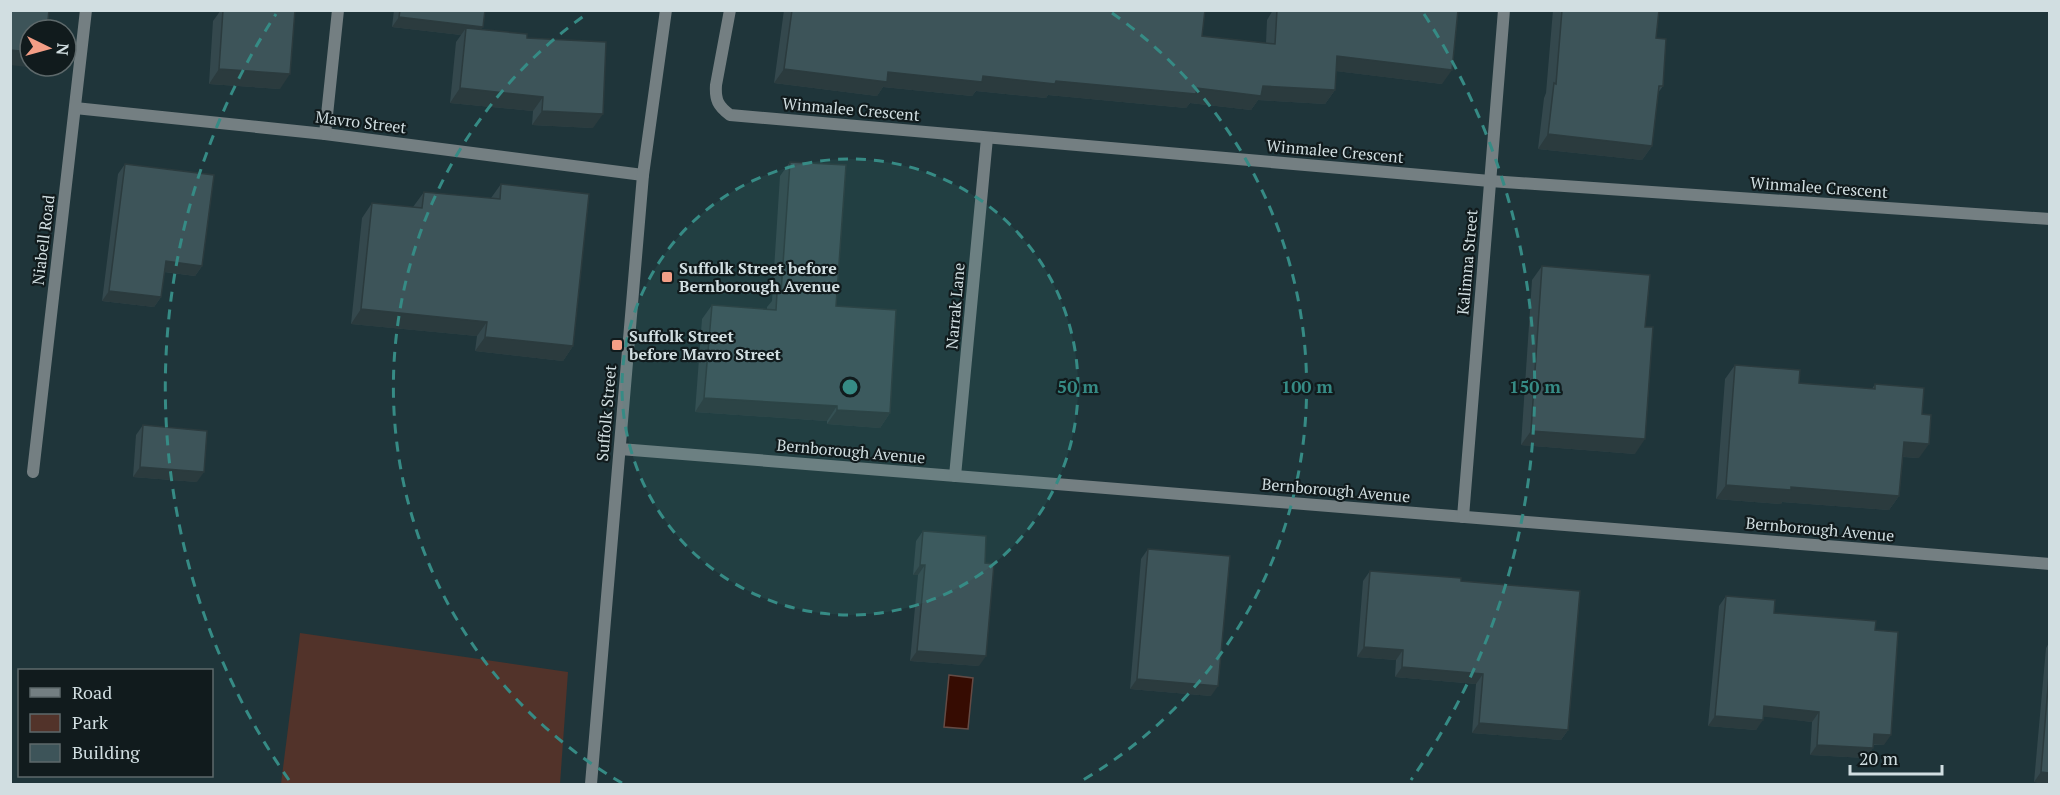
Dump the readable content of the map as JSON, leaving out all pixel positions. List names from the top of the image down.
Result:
{
  "streets": {
    "street": [
      "Winmalee Crescent",
      "Mavro Street",
      "Niabell Road",
      "Kalimna Street",
      "Narrak Lane",
      "Suffolk Street",
      "Bernborough Avenue"
    ]
  },
  "crossings": [
    ["Winmalee Crescent", "Kalimna Street"],
    ["Winmalee Crescent", "Narrak Lane"],
    ["Mavro Street", "Niabell Road"],
    ["Mavro Street", "Suffolk Street"],
    ["Kalimna Street", "Bernborough Avenue"],
    ["Narrak Lane", "Bernborough Avenue"],
    ["Suffolk Street", "Bernborough Avenue"]
  ],
  "places": {
    "transit": ["Suffolk Street before Bernborough Avenue", "Suffolk Street before Mavro Street"]
  },
  "legend": ["Road", "Park", "Building"],
  "scale_bar": "20 m",
  "north": "right",
  "rings": ["50 m", "100 m", "150 m"]
}
